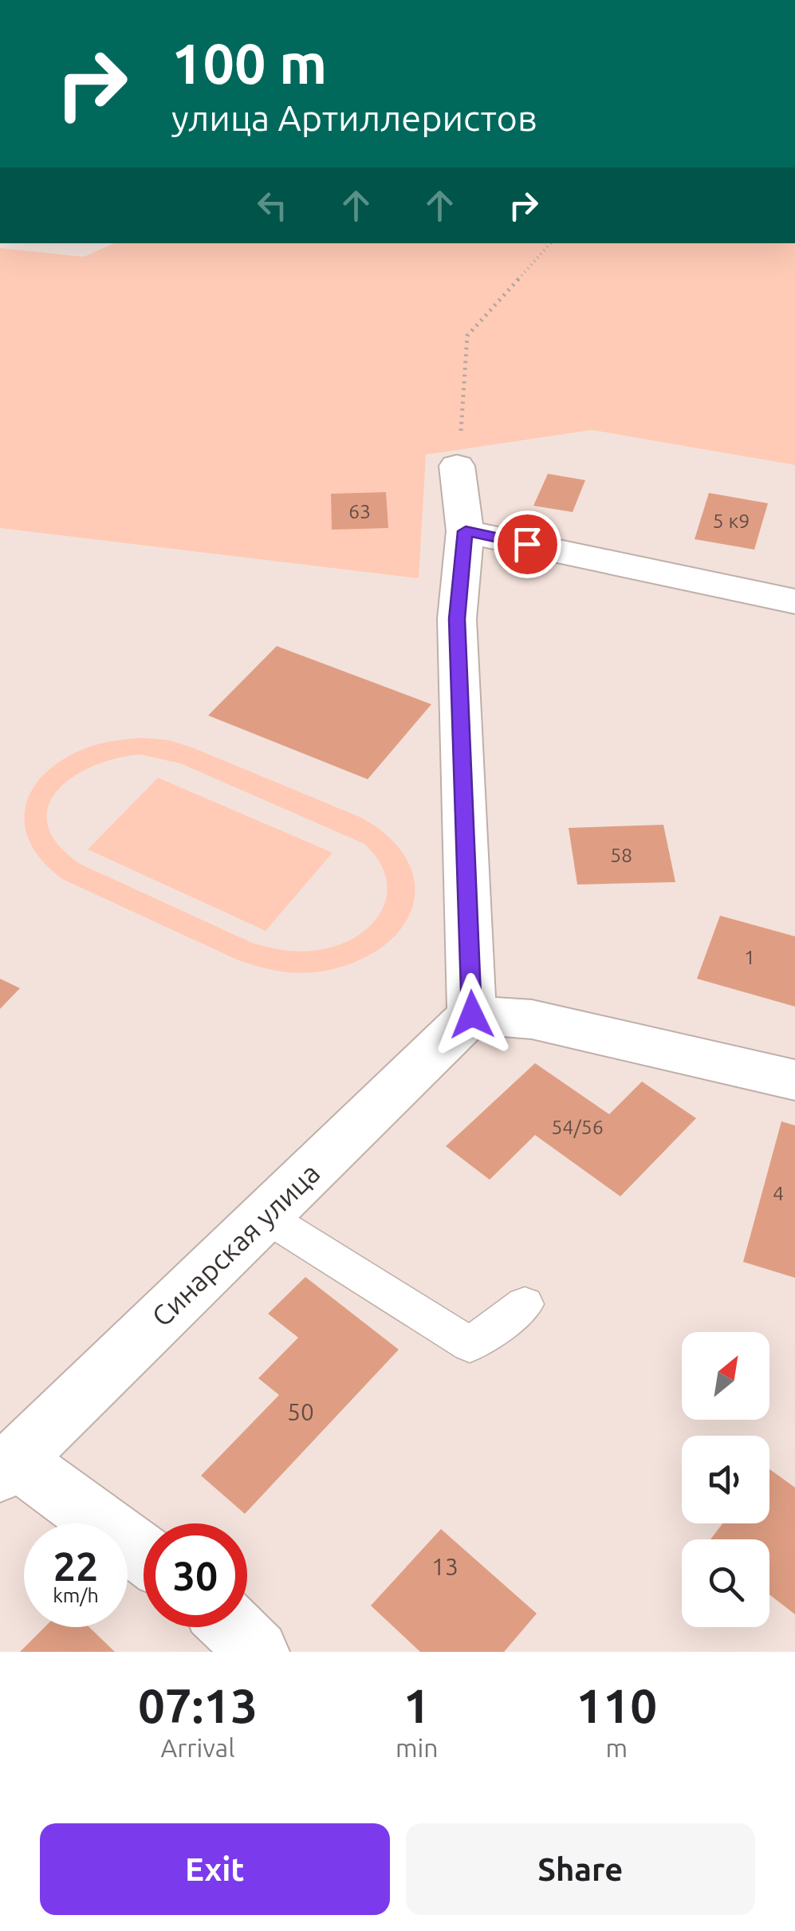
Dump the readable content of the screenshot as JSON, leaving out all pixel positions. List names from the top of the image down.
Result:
{
  "streets": {
    "street": ["Синарская улица"]
  },
  "house_numbers": [
    "63",
    "5 к9",
    "58",
    "1",
    "54/56",
    "4",
    "50",
    "13"
  ],
  "north": "top right",
  "page": {
    "turn": ["100 m", "улица Артиллеристов"],
    "speed": "22 km/h",
    "limit": "30",
    "eta": [
      "07:13",
      "Arrival",
      "1",
      "min",
      "110",
      "m"
    ],
    "buttons": ["Exit", "Share"]
  }
}
